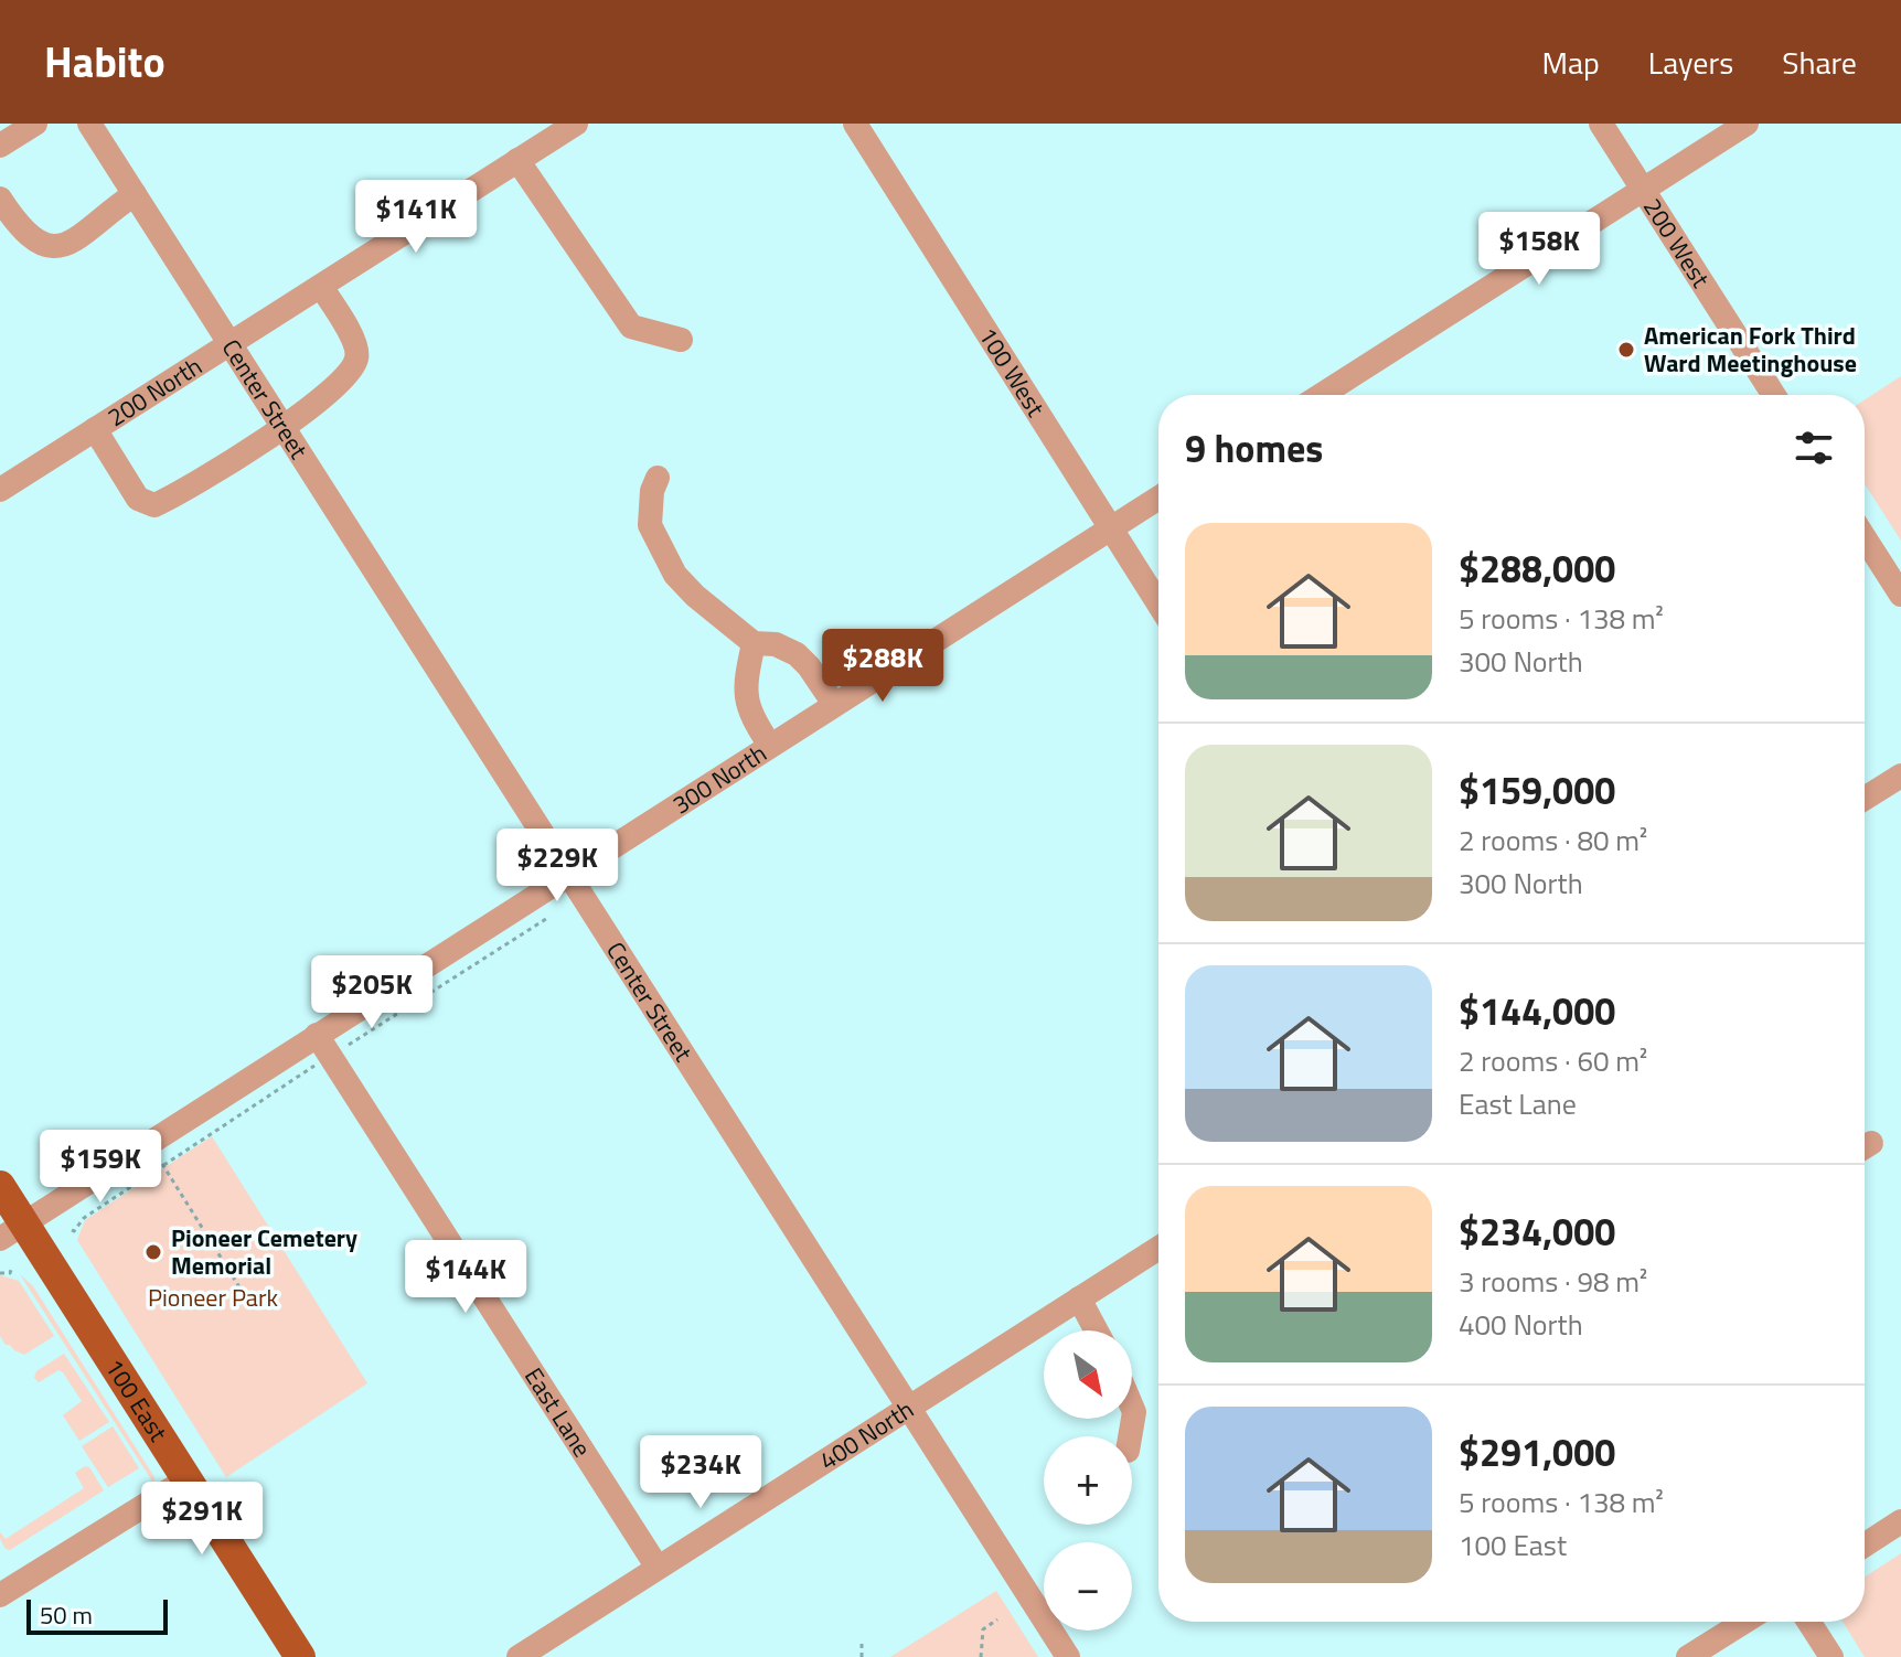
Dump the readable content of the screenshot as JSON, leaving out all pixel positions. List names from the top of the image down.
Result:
{
  "streets": {
    "main road": ["100 East"],
    "street": [
      "200 West",
      "100 West",
      "200 North",
      "Center Street",
      "300 North",
      "East Lane",
      "400 North"
    ]
  },
  "crossings": [
    ["100 West", "300 North"],
    ["200 North", "Center Street"],
    ["Center Street", "300 North"],
    ["Center Street", "400 North"],
    ["300 North", "100 East"],
    ["300 North", "East Lane"],
    ["East Lane", "400 North"]
  ],
  "parks": ["Pioneer Park"],
  "places": ["American Fork Third Ward Meetinghouse", "Pioneer Cemetery Memorial"],
  "scale_bar": "50 m",
  "north": "bottom right",
  "page": {
    "header": "Habito",
    "nav": ["Map", "Layers", "Share"],
    "price": [
      "$141K",
      "$158K",
      "$288K",
      "$229K",
      "$205K",
      "$159K",
      "$144K",
      "$234K",
      "$291K"
    ],
    "heading": "9 homes",
    "list": [
      {
        "name": "$288,000",
        "note": "5 rooms · 138 m² · 300 North"
      },
      {
        "name": "$159,000",
        "note": "2 rooms · 80 m² · 300 North"
      },
      {
        "name": "$144,000",
        "note": "2 rooms · 60 m² · East Lane"
      },
      {
        "name": "$234,000",
        "note": "3 rooms · 98 m² · 400 North"
      },
      {
        "name": "$291,000",
        "note": "5 rooms · 138 m² · 100 East"
      }
    ],
    "map_buttons": ["+", "−"],
    "scale": "50 m"
  }
}
